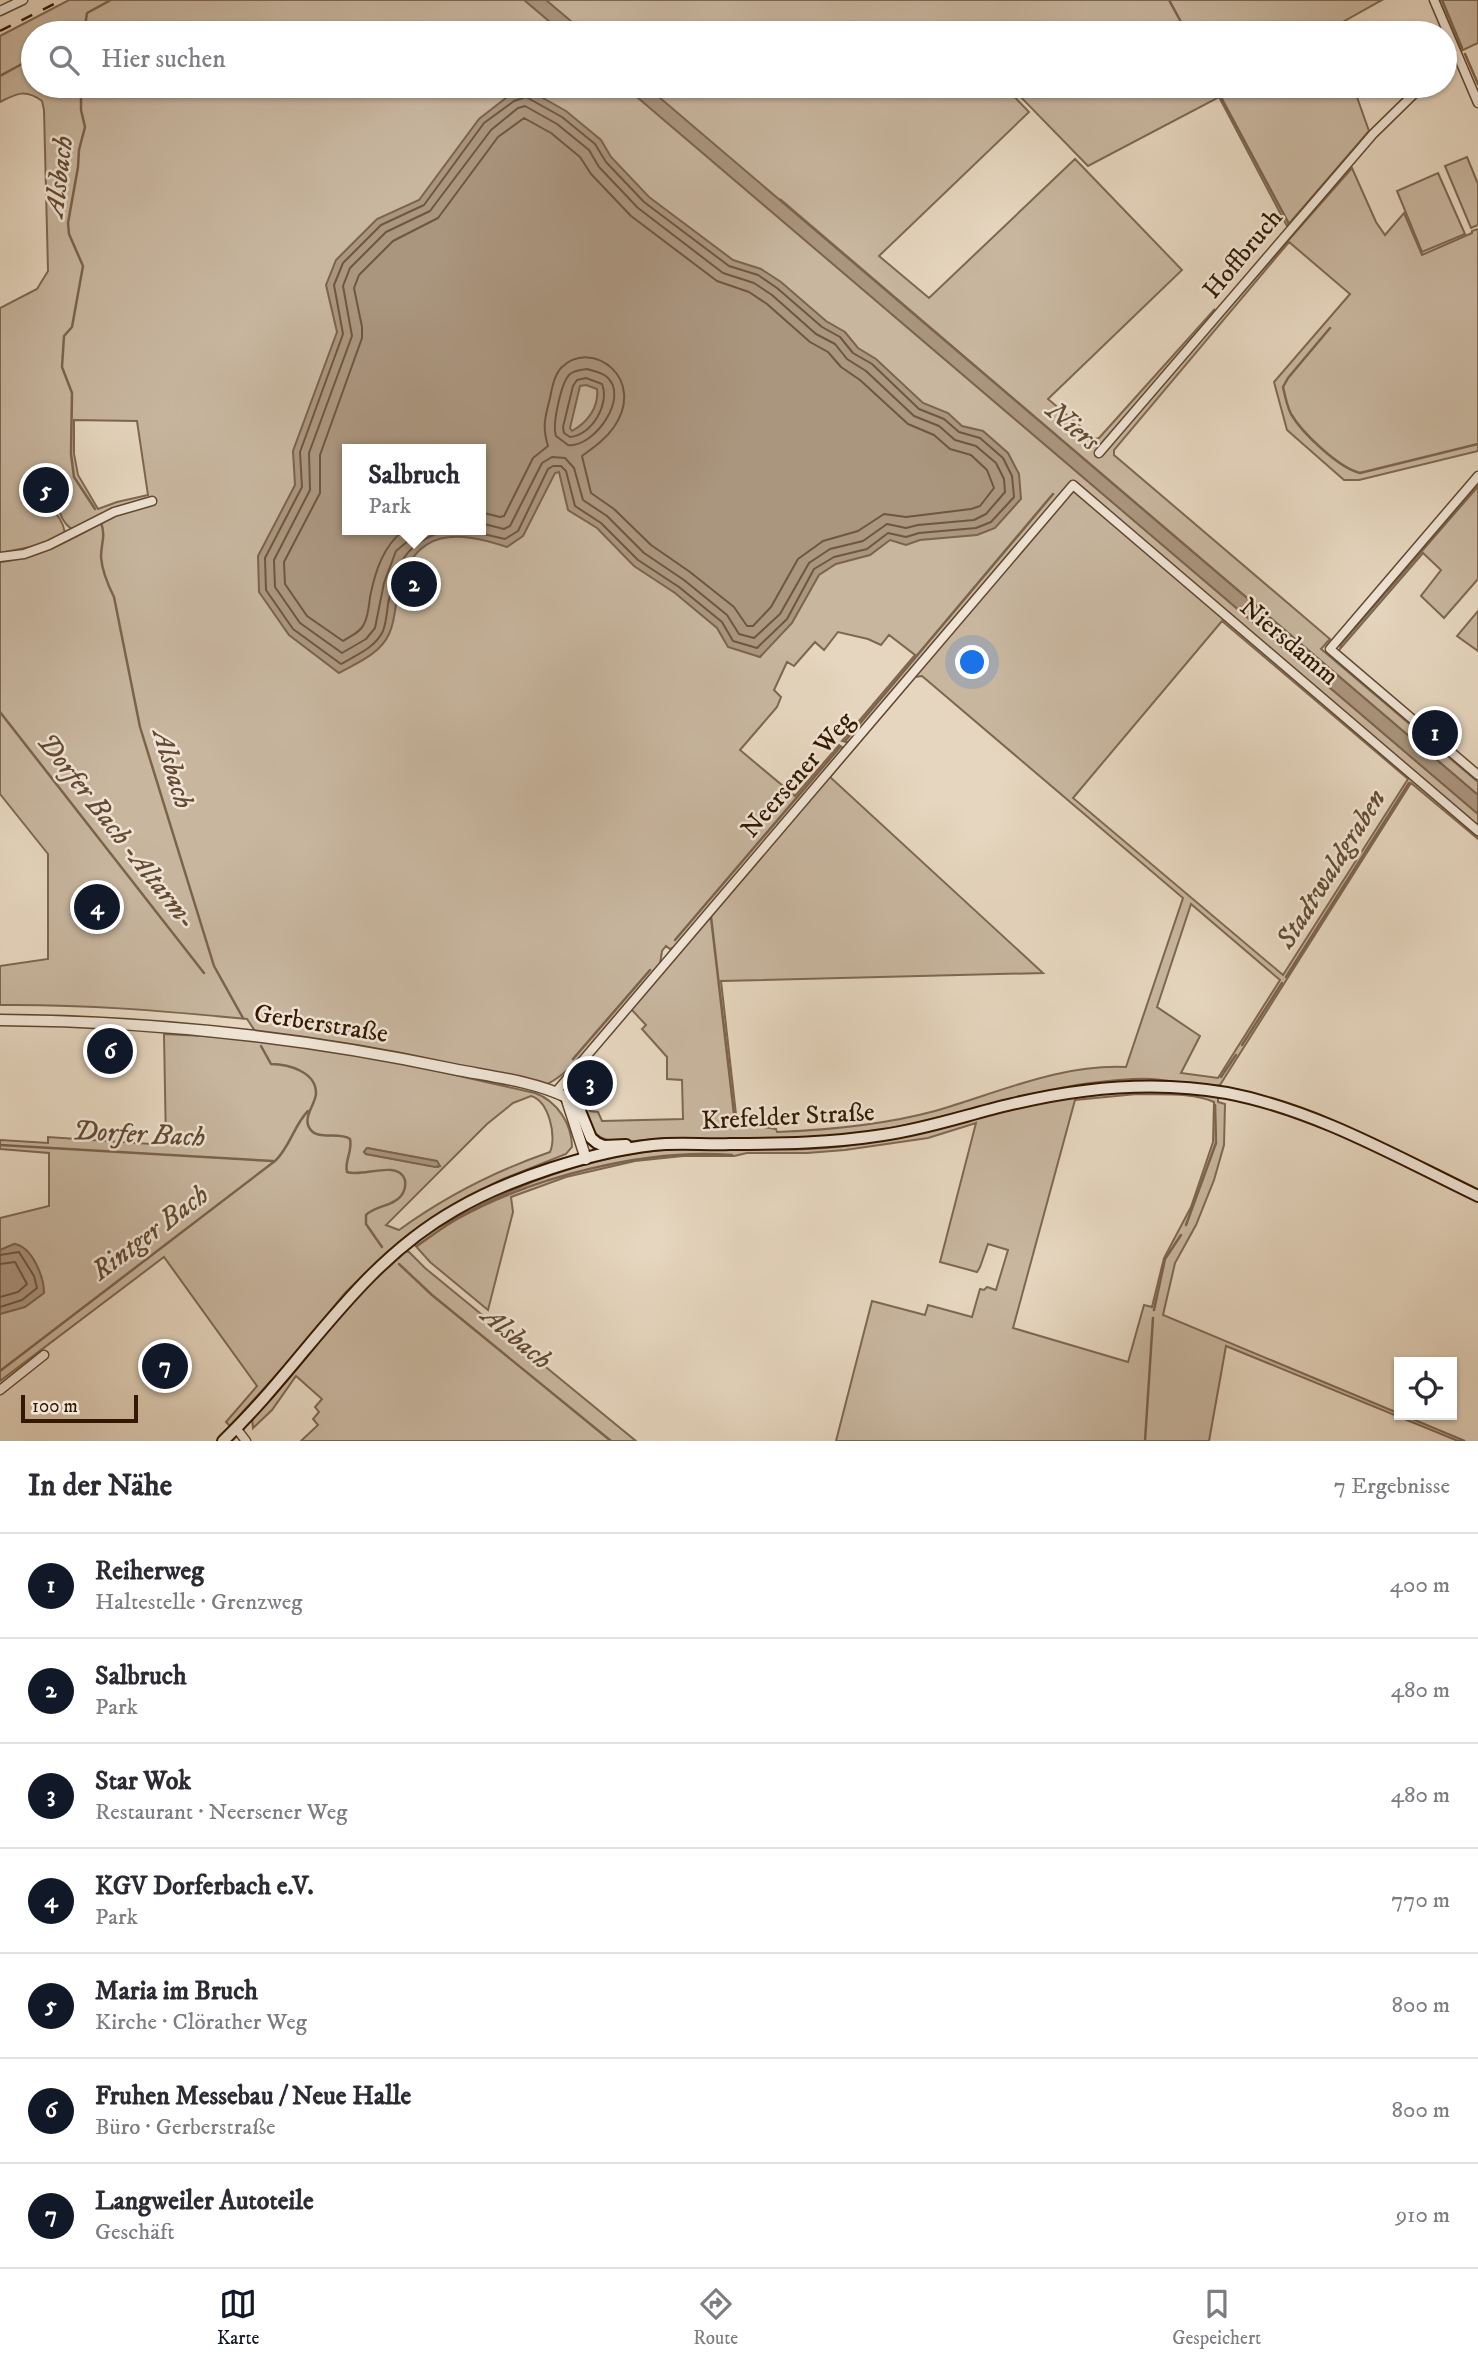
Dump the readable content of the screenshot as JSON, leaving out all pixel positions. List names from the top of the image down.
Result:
{
  "streets": {
    "main road": ["Krefelder Straße"],
    "street": [
      "Hoffbruch",
      "Niersdamm",
      "Neersener Weg",
      "Gerberstraße"
    ]
  },
  "crossings": [
    ["Niersdamm", "Neersener Weg"],
    ["Neersener Weg", "Gerberstraße"]
  ],
  "water": [
    "Alsbach",
    "Niers",
    "Dorfer Bach -Altarm-",
    "Stadtwaldgraben",
    "Dorfer Bach",
    "Rintger Bach"
  ],
  "scale_bar": "100 m",
  "page": {
    "search": "Hier suchen",
    "popup": ["Salbruch", "Park"],
    "pins": [
      "5",
      "2",
      "1",
      "4",
      "6",
      "3",
      "7"
    ],
    "scale": "100 m",
    "heading": ["In der Nähe", "7 Ergebnisse"],
    "list": [
      {
        "mark": "1",
        "name": "Reiherweg",
        "note": "Haltestelle · Grenzweg",
        "value": "400 m"
      },
      {
        "mark": "2",
        "name": "Salbruch",
        "note": "Park",
        "value": "480 m"
      },
      {
        "mark": "3",
        "name": "Star Wok",
        "note": "Restaurant · Neersener Weg",
        "value": "480 m"
      },
      {
        "mark": "4",
        "name": "KGV Dorferbach e.V.",
        "note": "Park",
        "value": "770 m"
      },
      {
        "mark": "5",
        "name": "Maria im Bruch",
        "note": "Kirche · Clörather Weg",
        "value": "800 m"
      },
      {
        "mark": "6",
        "name": "Fruhen Messebau / Neue Halle",
        "note": "Büro · Gerberstraße",
        "value": "800 m"
      },
      {
        "mark": "7",
        "name": "Langweiler Autoteile",
        "note": "Geschäft",
        "value": "910 m"
      }
    ],
    "nav": ["Karte", "Route", "Gespeichert"]
  }
}
